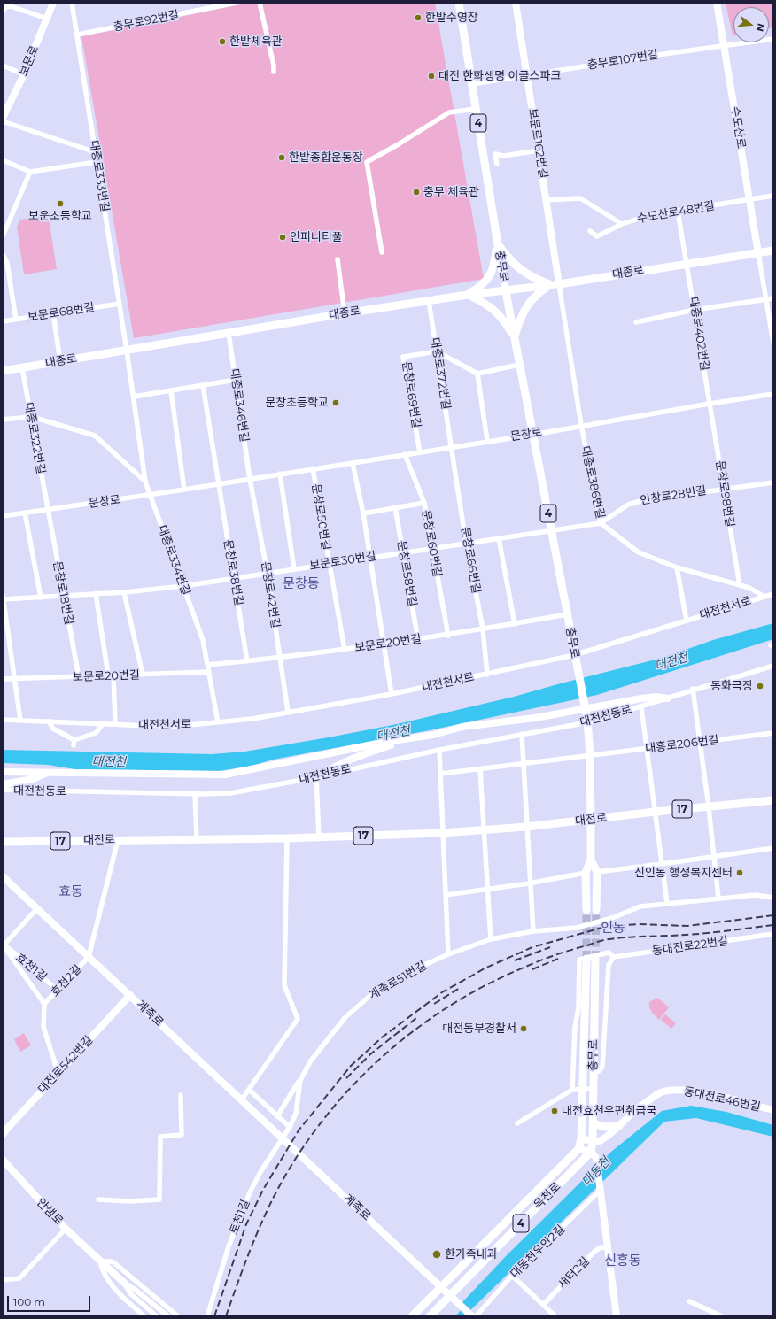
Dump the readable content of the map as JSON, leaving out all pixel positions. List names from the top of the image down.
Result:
{
  "streets": {
    "main road": [
      "보문로",
      "4",
      "수도산로",
      "보문로162번길",
      "충무로",
      "대종로",
      "17",
      "대전로",
      "계족로",
      "대전로542번길",
      "동대전로46번길",
      "옥천로",
      "안샘로"
    ],
    "street": [
      "충무로92번길",
      "충무로107번길",
      "대종로333번길",
      "수도산로48번길",
      "보문로68번길",
      "대종로402번길",
      "대종로372번길",
      "문창로69번길",
      "대종로346번길",
      "문창로",
      "대종로322번길",
      "대종로386번길",
      "문창로98번길",
      "인창로28번길",
      "문창로50번길",
      "문창로60번길",
      "대종로334번길",
      "문창로66번길",
      "보문로30번길",
      "문창로38번길",
      "문창로58번길",
      "문창로18번길",
      "문창로42번길",
      "대전천서로",
      "보문로20번길",
      "대전천동로",
      "대흥로206번길",
      "동대전로22번길",
      "효천1길",
      "효천2길",
      "계족로51번길",
      "토천1길",
      "대동천우안2길",
      "새터2길"
    ]
  },
  "crossings": [
    ["충무로92번길", "대종로333번길"],
    ["충무로107번길", "수도산로"],
    ["충무로107번길", "보문로162번길"],
    ["충무로107번길", "충무로"],
    ["수도산로", "수도산로48번길"],
    ["수도산로", "대종로"],
    ["보문로162번길", "수도산로48번길"],
    ["보문로162번길", "대종로"],
    ["보문로162번길", "대종로386번길"],
    ["대종로333번길", "대종로"],
    ["대종로333번길", "보문로68번길"],
    ["대종로333번길", "대종로334번길"],
    ["충무로", "대종로"],
    ["충무로", "문창로"],
    ["충무로", "보문로30번길"],
    ["충무로", "대전천서로"],
    ["충무로", "보문로20번길"],
    ["충무로", "대전천동로"],
    ["충무로", "대흥로206번길"],
    ["충무로", "대전로"],
    ["충무로", "동대전로46번길"],
    ["충무로", "옥천로"],
    ["대종로", "대종로402번길"],
    ["대종로", "대종로372번길"],
    ["대종로", "대종로346번길"],
    ["대종로", "대종로322번길"],
    ["대종로", "대종로386번길"],
    ["대종로", "대종로334번길"],
    ["대종로402번길", "문창로"],
    ["대종로402번길", "문창로98번길"],
    ["대종로372번길", "문창로69번길"],
    ["대종로372번길", "문창로"],
    ["대종로372번길", "문창로66번길"],
    ["문창로69번길", "문창로"],
    ["대종로346번길", "문창로"],
    ["대종로346번길", "문창로42번길"],
    ["문창로", "대종로322번길"],
    ["문창로", "대종로386번길"],
    ["문창로", "문창로98번길"],
    ["문창로", "문창로50번길"],
    ["문창로", "문창로60번길"],
    ["문창로", "대종로334번길"],
    ["문창로", "문창로66번길"],
    ["문창로", "문창로38번길"],
    ["문창로", "문창로18번길"],
    ["문창로", "문창로42번길"],
    ["대종로322번길", "문창로18번길"],
    ["대종로386번길", "문창로98번길"],
    ["대종로386번길", "인창로28번길"],
    ["대종로386번길", "대전천서로"],
    ["문창로98번길", "인창로28번길"],
    ["문창로50번길", "보문로30번길"],
    ["문창로50번길", "보문로20번길"],
    ["문창로60번길", "보문로30번길"],
    ["문창로60번길", "보문로20번길"],
    ["대종로334번길", "보문로30번길"],
    ["대종로334번길", "대전천서로"],
    ["대종로334번길", "보문로20번길"],
    ["문창로66번길", "보문로30번길"],
    ["문창로66번길", "대전천서로"],
    ["문창로66번길", "보문로20번길"],
    ["보문로30번길", "문창로38번길"],
    ["보문로30번길", "문창로58번길"],
    ["보문로30번길", "문창로18번길"],
    ["보문로30번길", "문창로42번길"],
    ["문창로38번길", "보문로20번길"],
    ["문창로58번길", "보문로20번길"],
    ["문창로18번길", "보문로20번길"],
    ["문창로42번길", "대전천서로"],
    ["문창로42번길", "보문로20번길"],
    ["대전천동로", "대흥로206번길"],
    ["효천1길", "효천2길"],
    ["효천2길", "계족로"],
    ["계족로51번길", "토천1길"],
    ["계족로", "대전로542번길"],
    ["계족로", "옥천로"],
    ["계족로", "대동천우안2길"]
  ],
  "districts": [
    "문창동",
    "효동",
    "인동",
    "신흥동"
  ],
  "water": ["대전천", "대동천"],
  "places": [
    "한밭수영장",
    "한밭체육관",
    "대전 한화생명 이글스파크",
    "한밭종합운동장",
    "충무 체육관",
    "보운초등학교",
    "인피니티풀",
    "문창초등학교",
    "동화극장",
    "신인동 행정복지센터",
    "대전동부경찰서",
    "대전효천우편취급국",
    "한가족내과"
  ],
  "scale_bar": "100 m",
  "north": "right"
}
